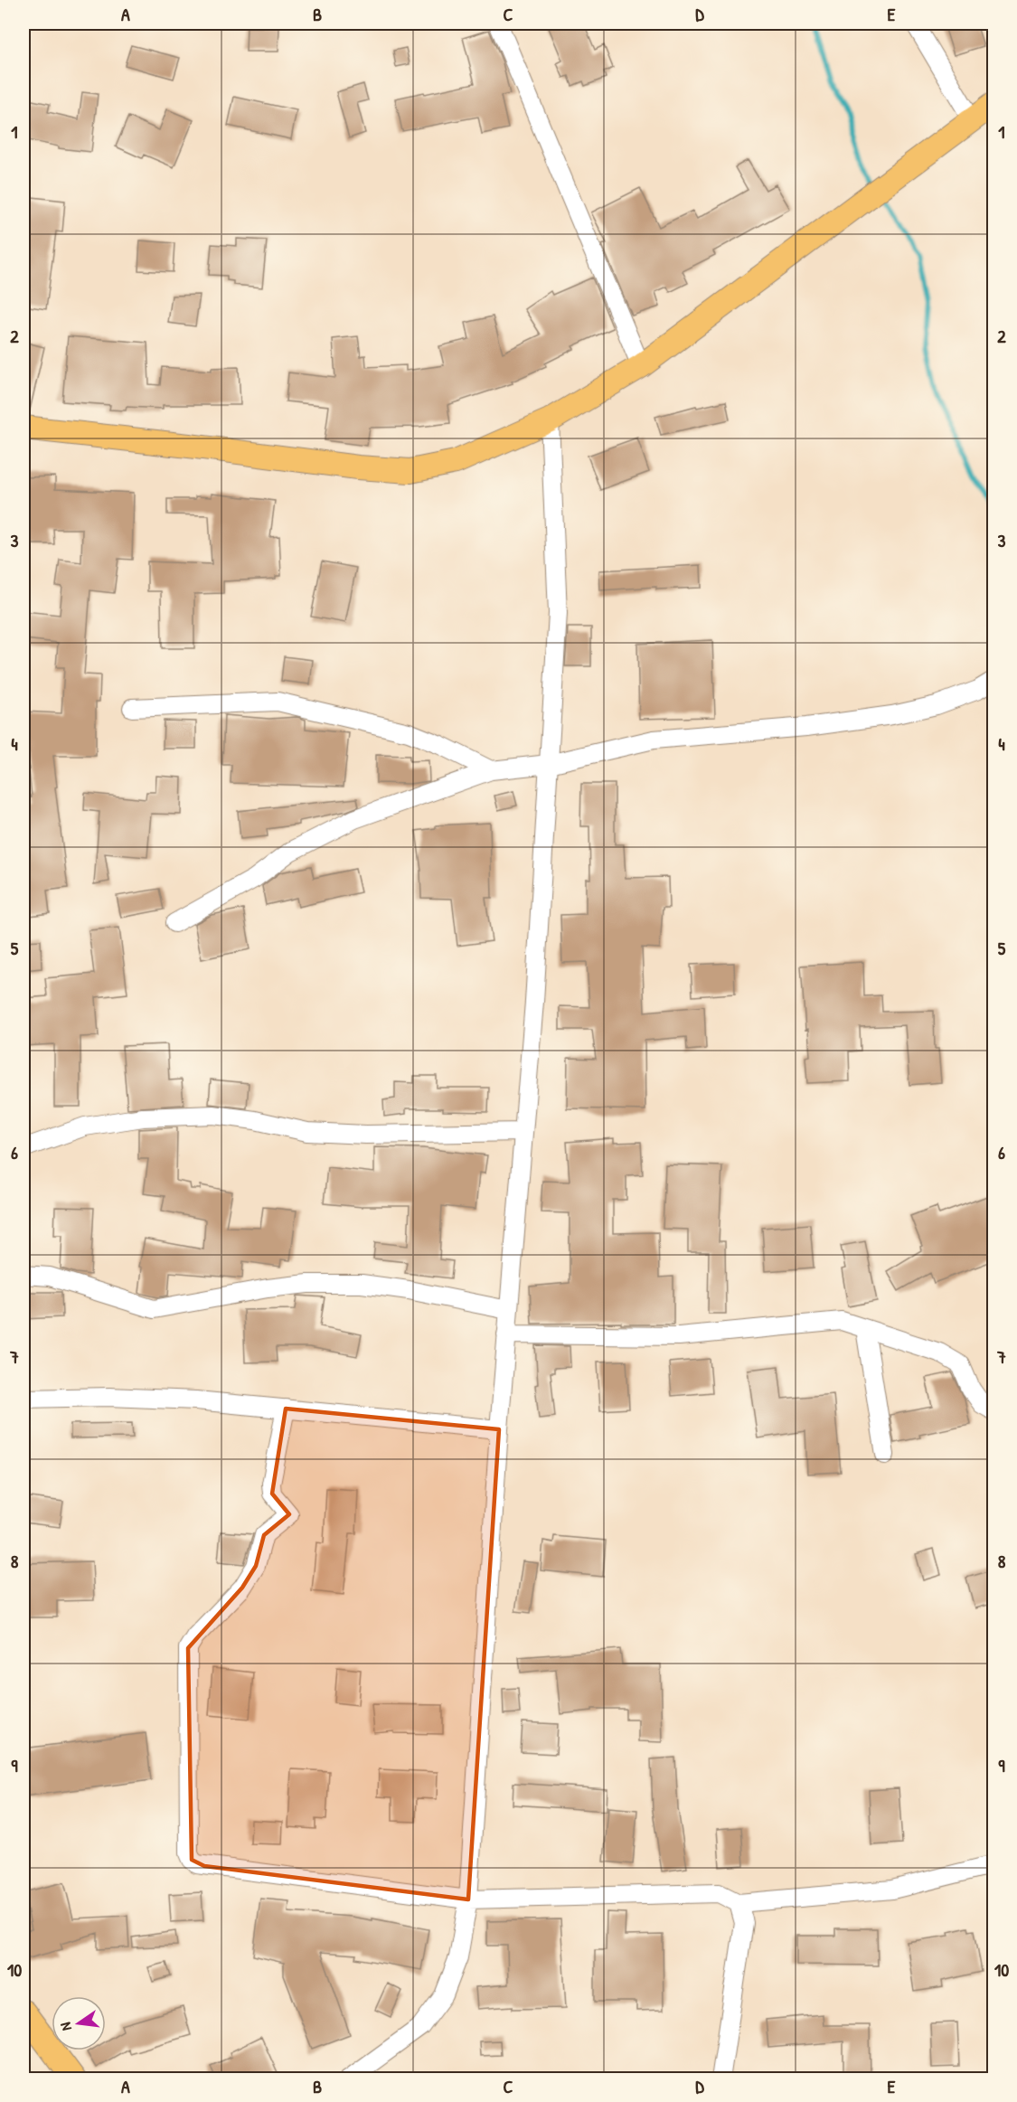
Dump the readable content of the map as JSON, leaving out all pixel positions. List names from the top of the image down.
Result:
{
  "north": "left",
  "grid": {
    "columns": [
      "A",
      "B",
      "C",
      "D",
      "E"
    ],
    "rows": [
      "1",
      "2",
      "3",
      "4",
      "5",
      "6",
      "7",
      "8",
      "9",
      "10"
    ]
  }
}
